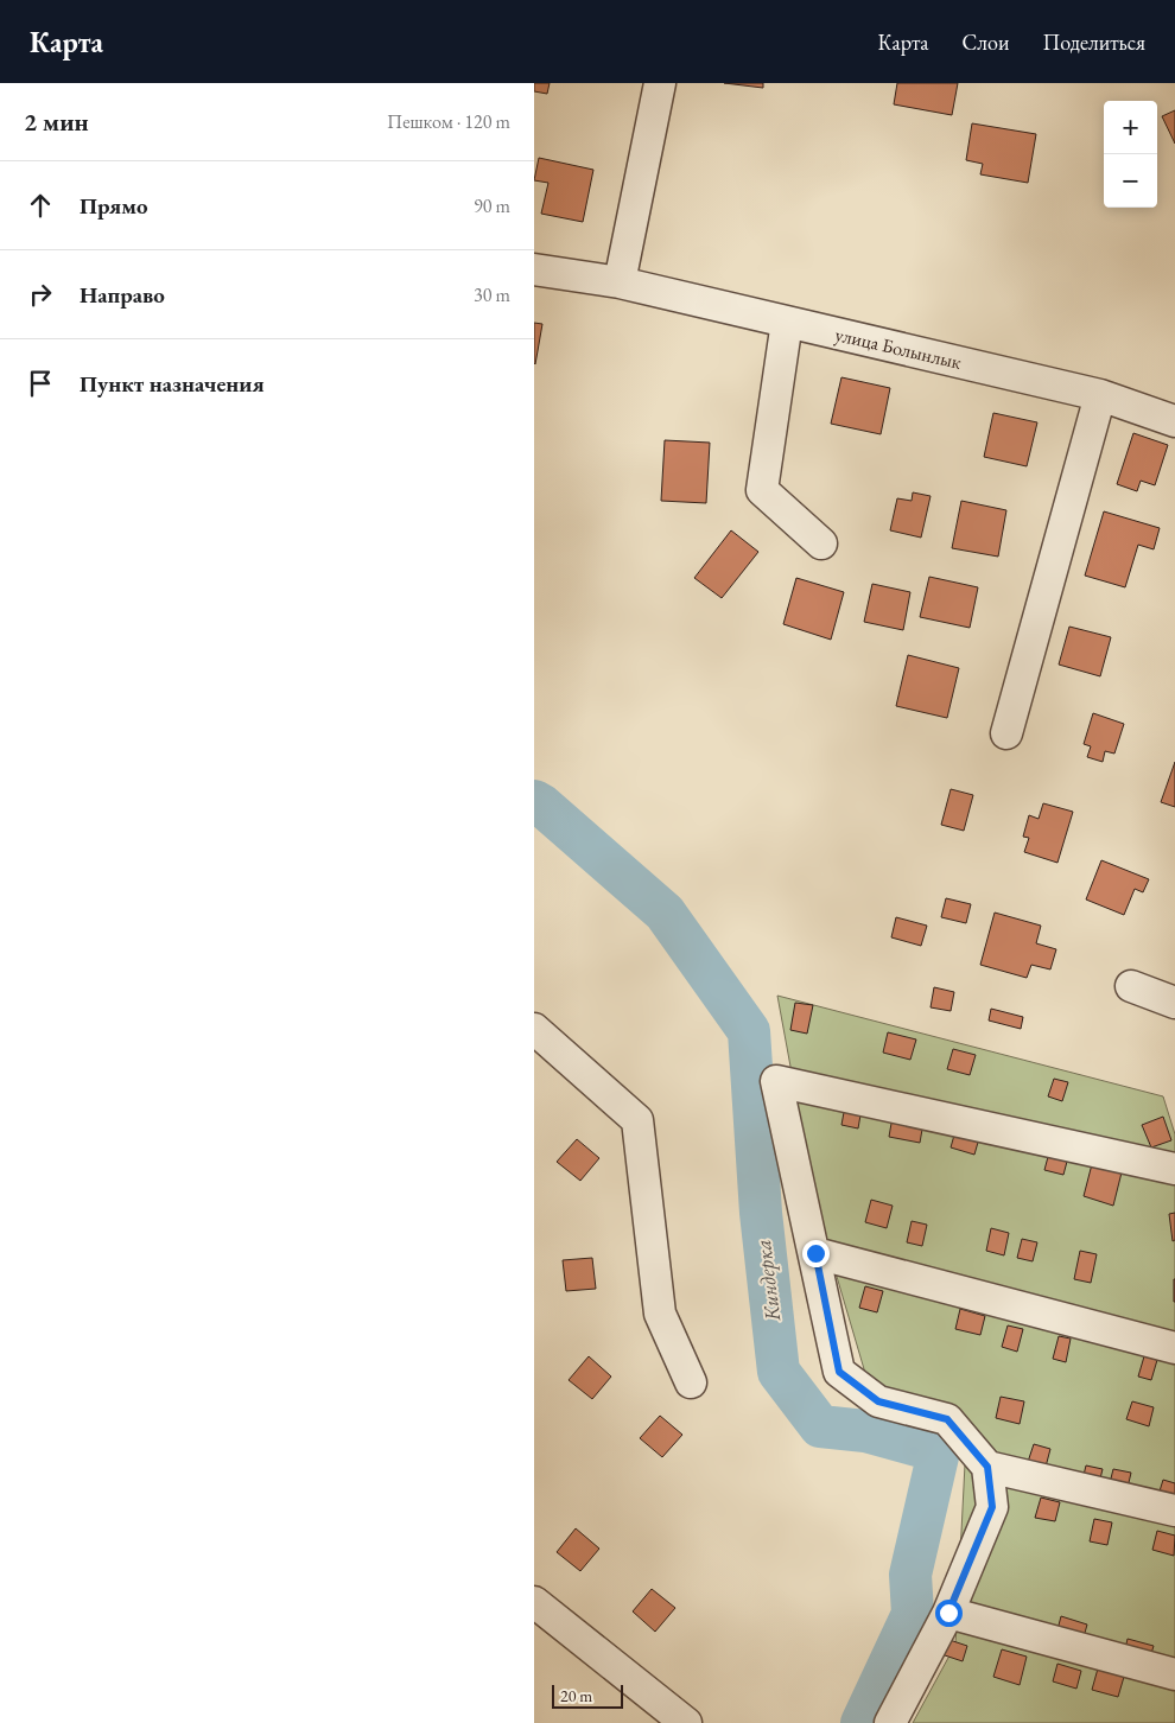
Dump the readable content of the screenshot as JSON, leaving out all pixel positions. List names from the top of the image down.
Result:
{
  "streets": {
    "street": ["улица Болынлык"]
  },
  "water": ["Киндерка"],
  "scale_bar": "20 m",
  "page": {
    "header": "Карта",
    "nav": ["Карта", "Слои", "Поделиться"],
    "heading": ["2 мин", "Пешком · 120 m"],
    "map_buttons": ["+", "−"],
    "list": [
      ["Прямо", "90 m"],
      ["Направо", "30 m"],
      "Пункт назначения"
    ],
    "scale": "20 m"
  }
}
